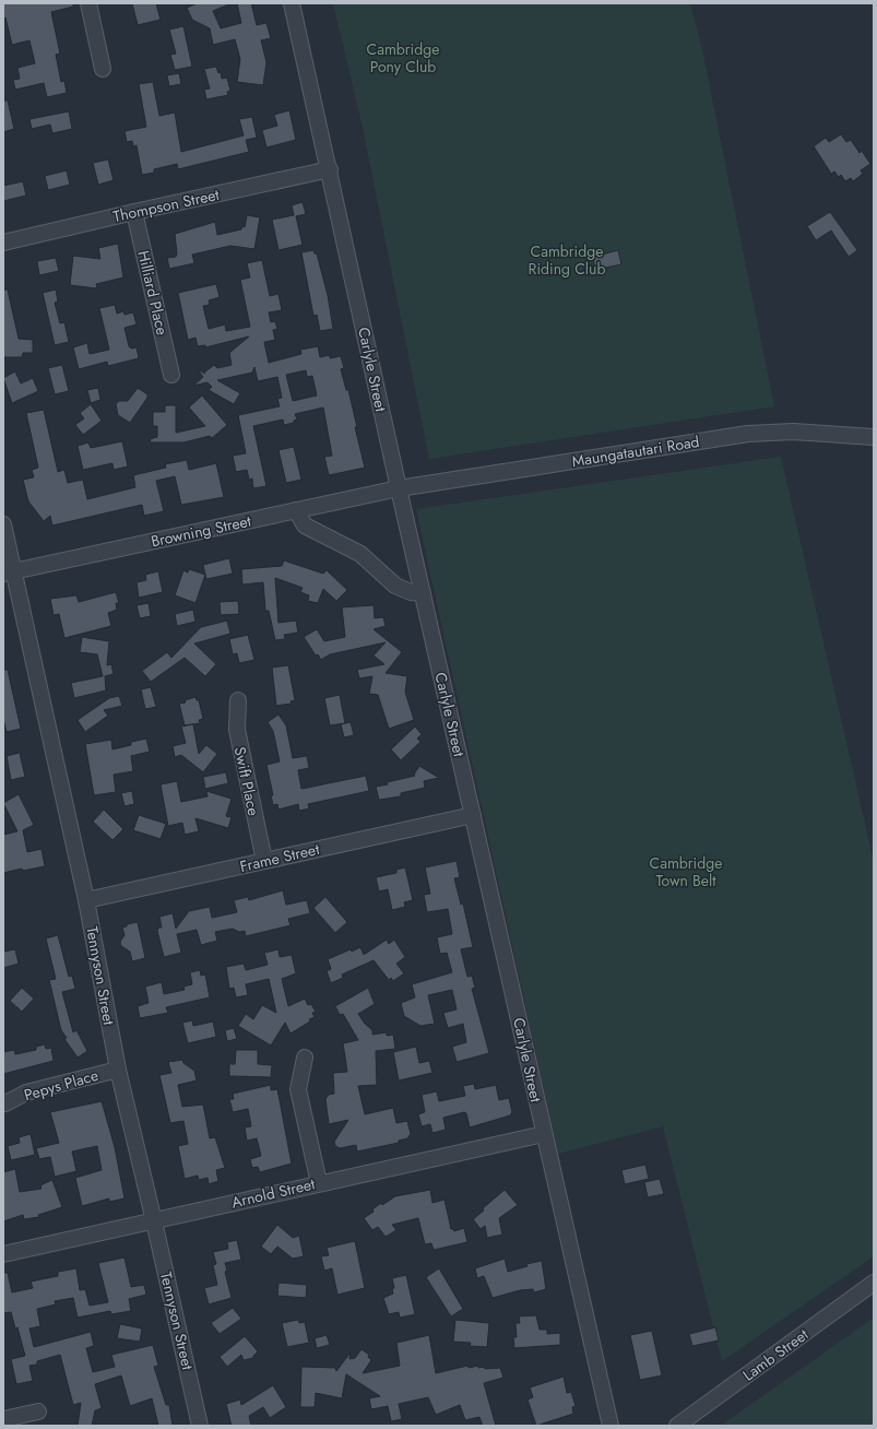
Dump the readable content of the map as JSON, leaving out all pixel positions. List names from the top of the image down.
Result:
{
  "streets": {
    "street": [
      "Thompson Street",
      "Hilliard Place",
      "Carlyle Street",
      "Maungatautari Road",
      "Browning Street",
      "Swift Place",
      "Frame Street",
      "Tennyson Street",
      "Pepys Place",
      "Arnold Street",
      "Lamb Street"
    ]
  },
  "crossings": [
    ["Thompson Street", "Hilliard Place"],
    ["Thompson Street", "Carlyle Street"],
    ["Carlyle Street", "Maungatautari Road"],
    ["Carlyle Street", "Browning Street"],
    ["Carlyle Street", "Frame Street"],
    ["Carlyle Street", "Arnold Street"],
    ["Maungatautari Road", "Browning Street"],
    ["Browning Street", "Tennyson Street"],
    ["Swift Place", "Frame Street"],
    ["Frame Street", "Tennyson Street"],
    ["Tennyson Street", "Pepys Place"],
    ["Tennyson Street", "Arnold Street"]
  ],
  "parks": ["Cambridge Pony Club", "Cambridge Riding Club", "Cambridge Town Belt"]
}
